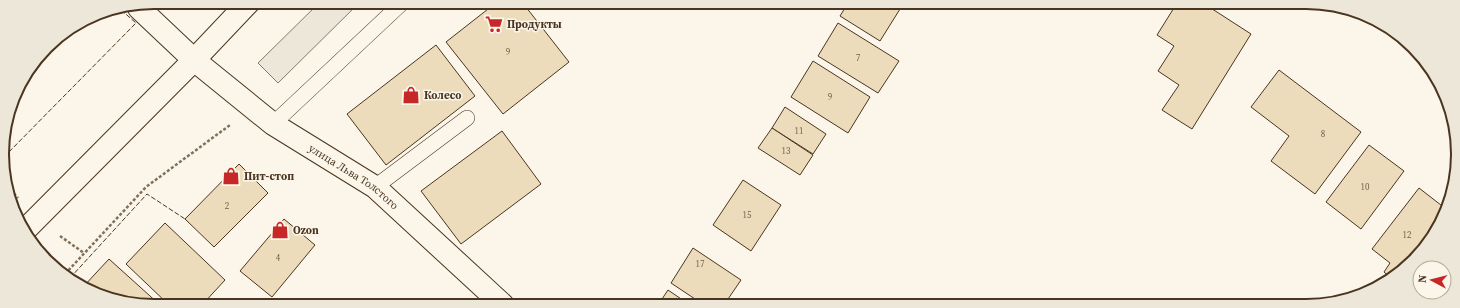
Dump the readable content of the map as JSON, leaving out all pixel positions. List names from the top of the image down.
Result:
{
  "streets": {
    "street": ["улица Льва Толстого"]
  },
  "places": {
    "supermarket": ["Продукты"],
    "shop": ["Колесо", "Пит-стоп", "Ozon"]
  },
  "house_numbers": [
    "9",
    "7",
    "9",
    "11",
    "8",
    "13",
    "10",
    "2",
    "15",
    "12",
    "4",
    "17"
  ],
  "north": "left"
}
